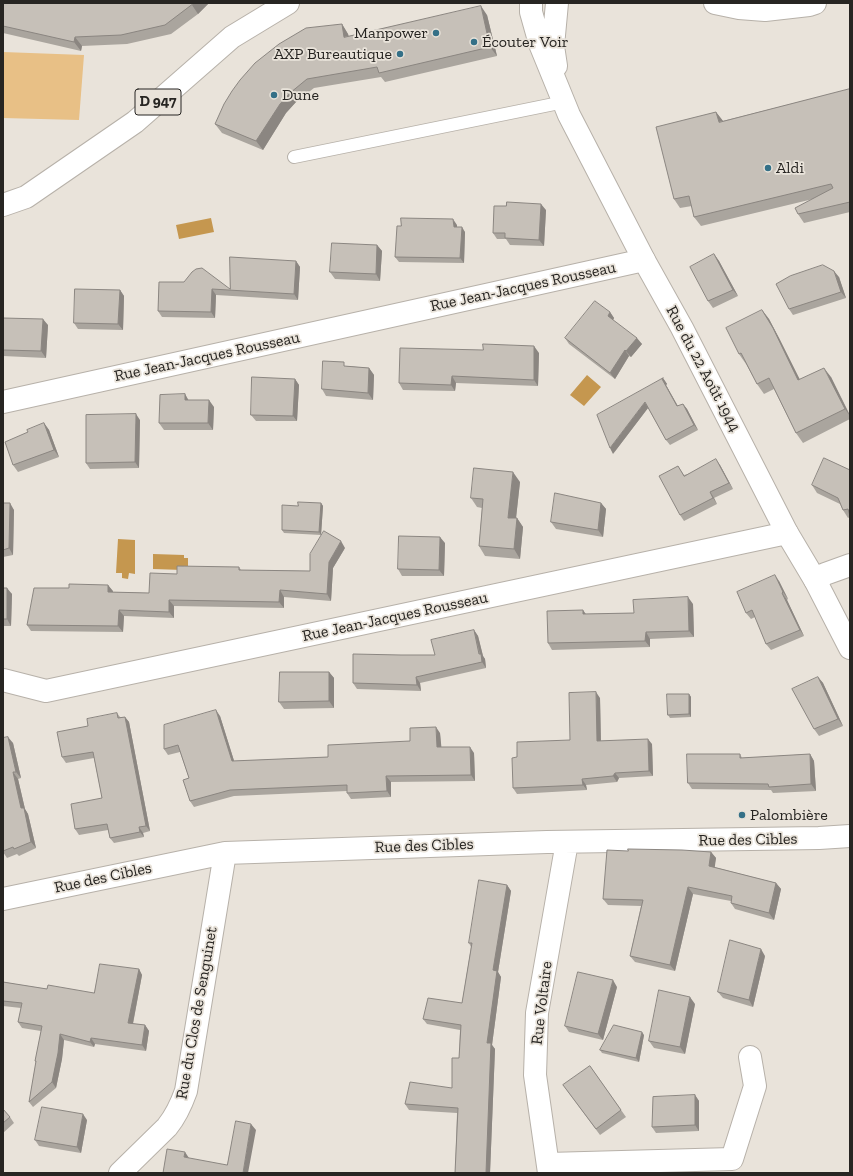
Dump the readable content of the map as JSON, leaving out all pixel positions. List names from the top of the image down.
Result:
{
  "streets": {
    "street": [
      "D 947",
      "Rue Jean-Jacques Rousseau",
      "Rue du 22 Août 1944",
      "Rue des Cibles",
      "Rue Voltaire",
      "Rue du Clos de Senguinet"
    ]
  },
  "crossings": [
    ["Rue Jean-Jacques Rousseau", "Rue du 22 Août 1944"],
    ["Rue des Cibles", "Rue Voltaire"],
    ["Rue des Cibles", "Rue du Clos de Senguinet"]
  ],
  "places": [
    "Manpower",
    "Écouter Voir",
    "AXP Bureautique",
    "Dune",
    "Aldi",
    "Palombière"
  ]
}
